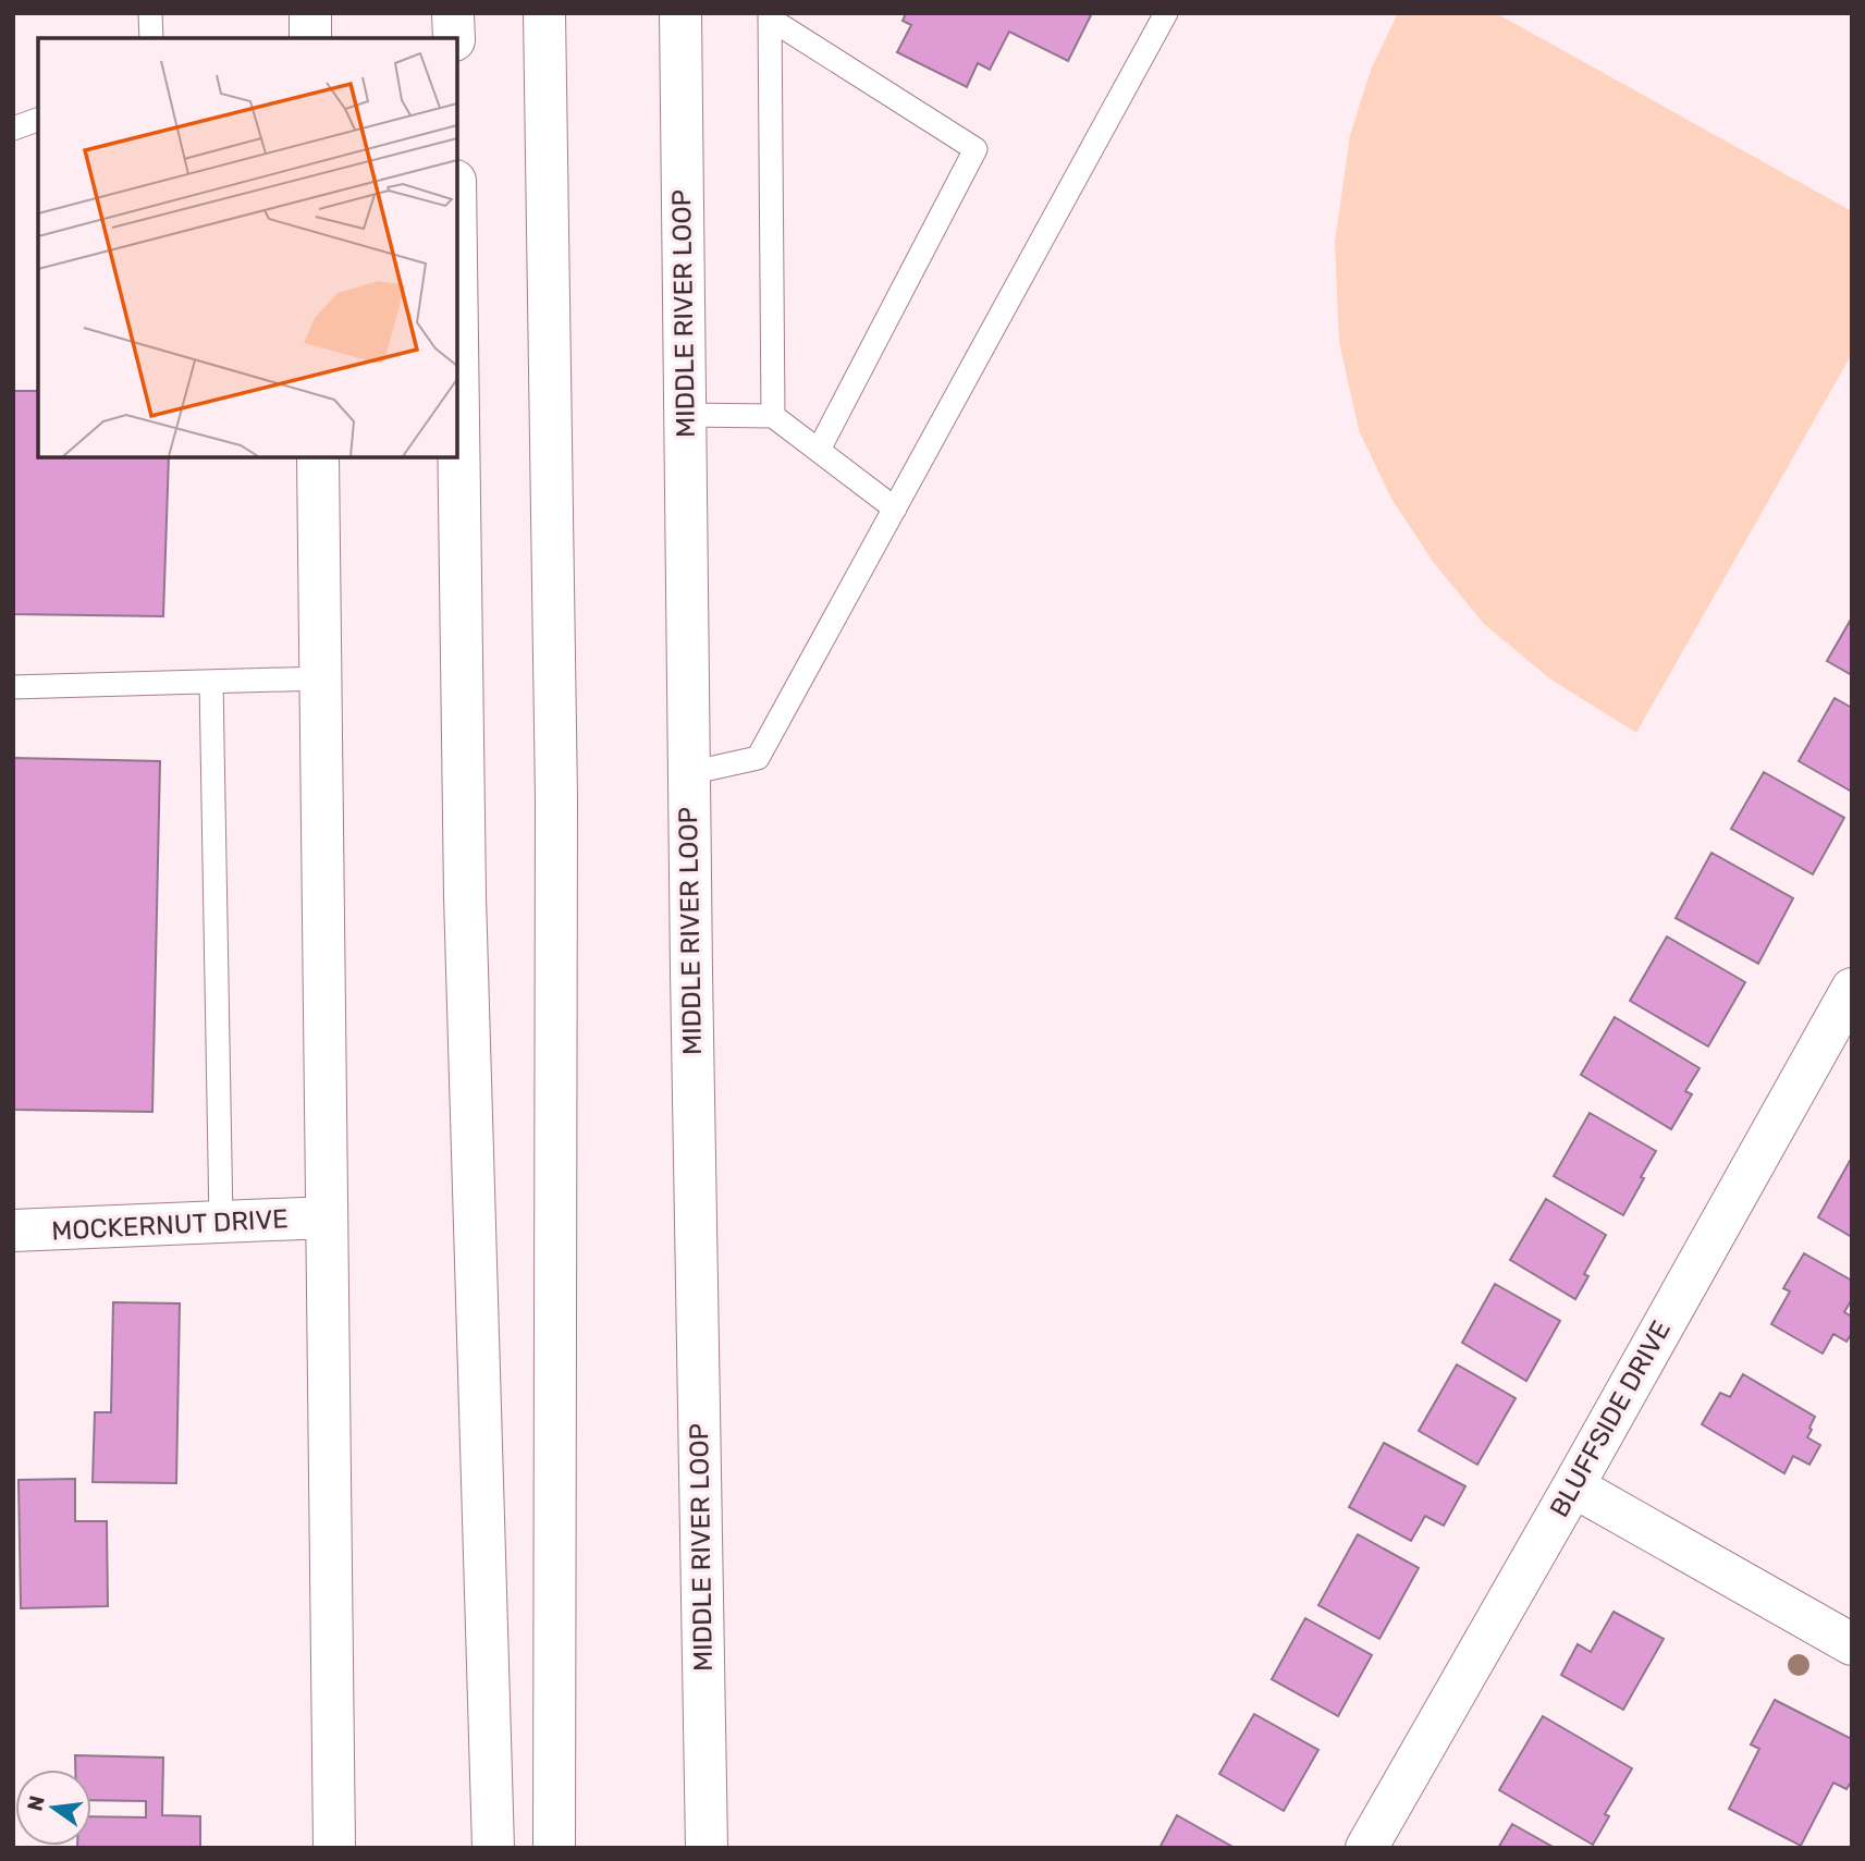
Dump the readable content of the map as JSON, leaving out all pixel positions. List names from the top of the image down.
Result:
{
  "streets": {
    "main road": ["MIDDLE RIVER LOOP", "MOCKERNUT DRIVE", "BLUFFSIDE DRIVE"]
  },
  "north": "left"
}
